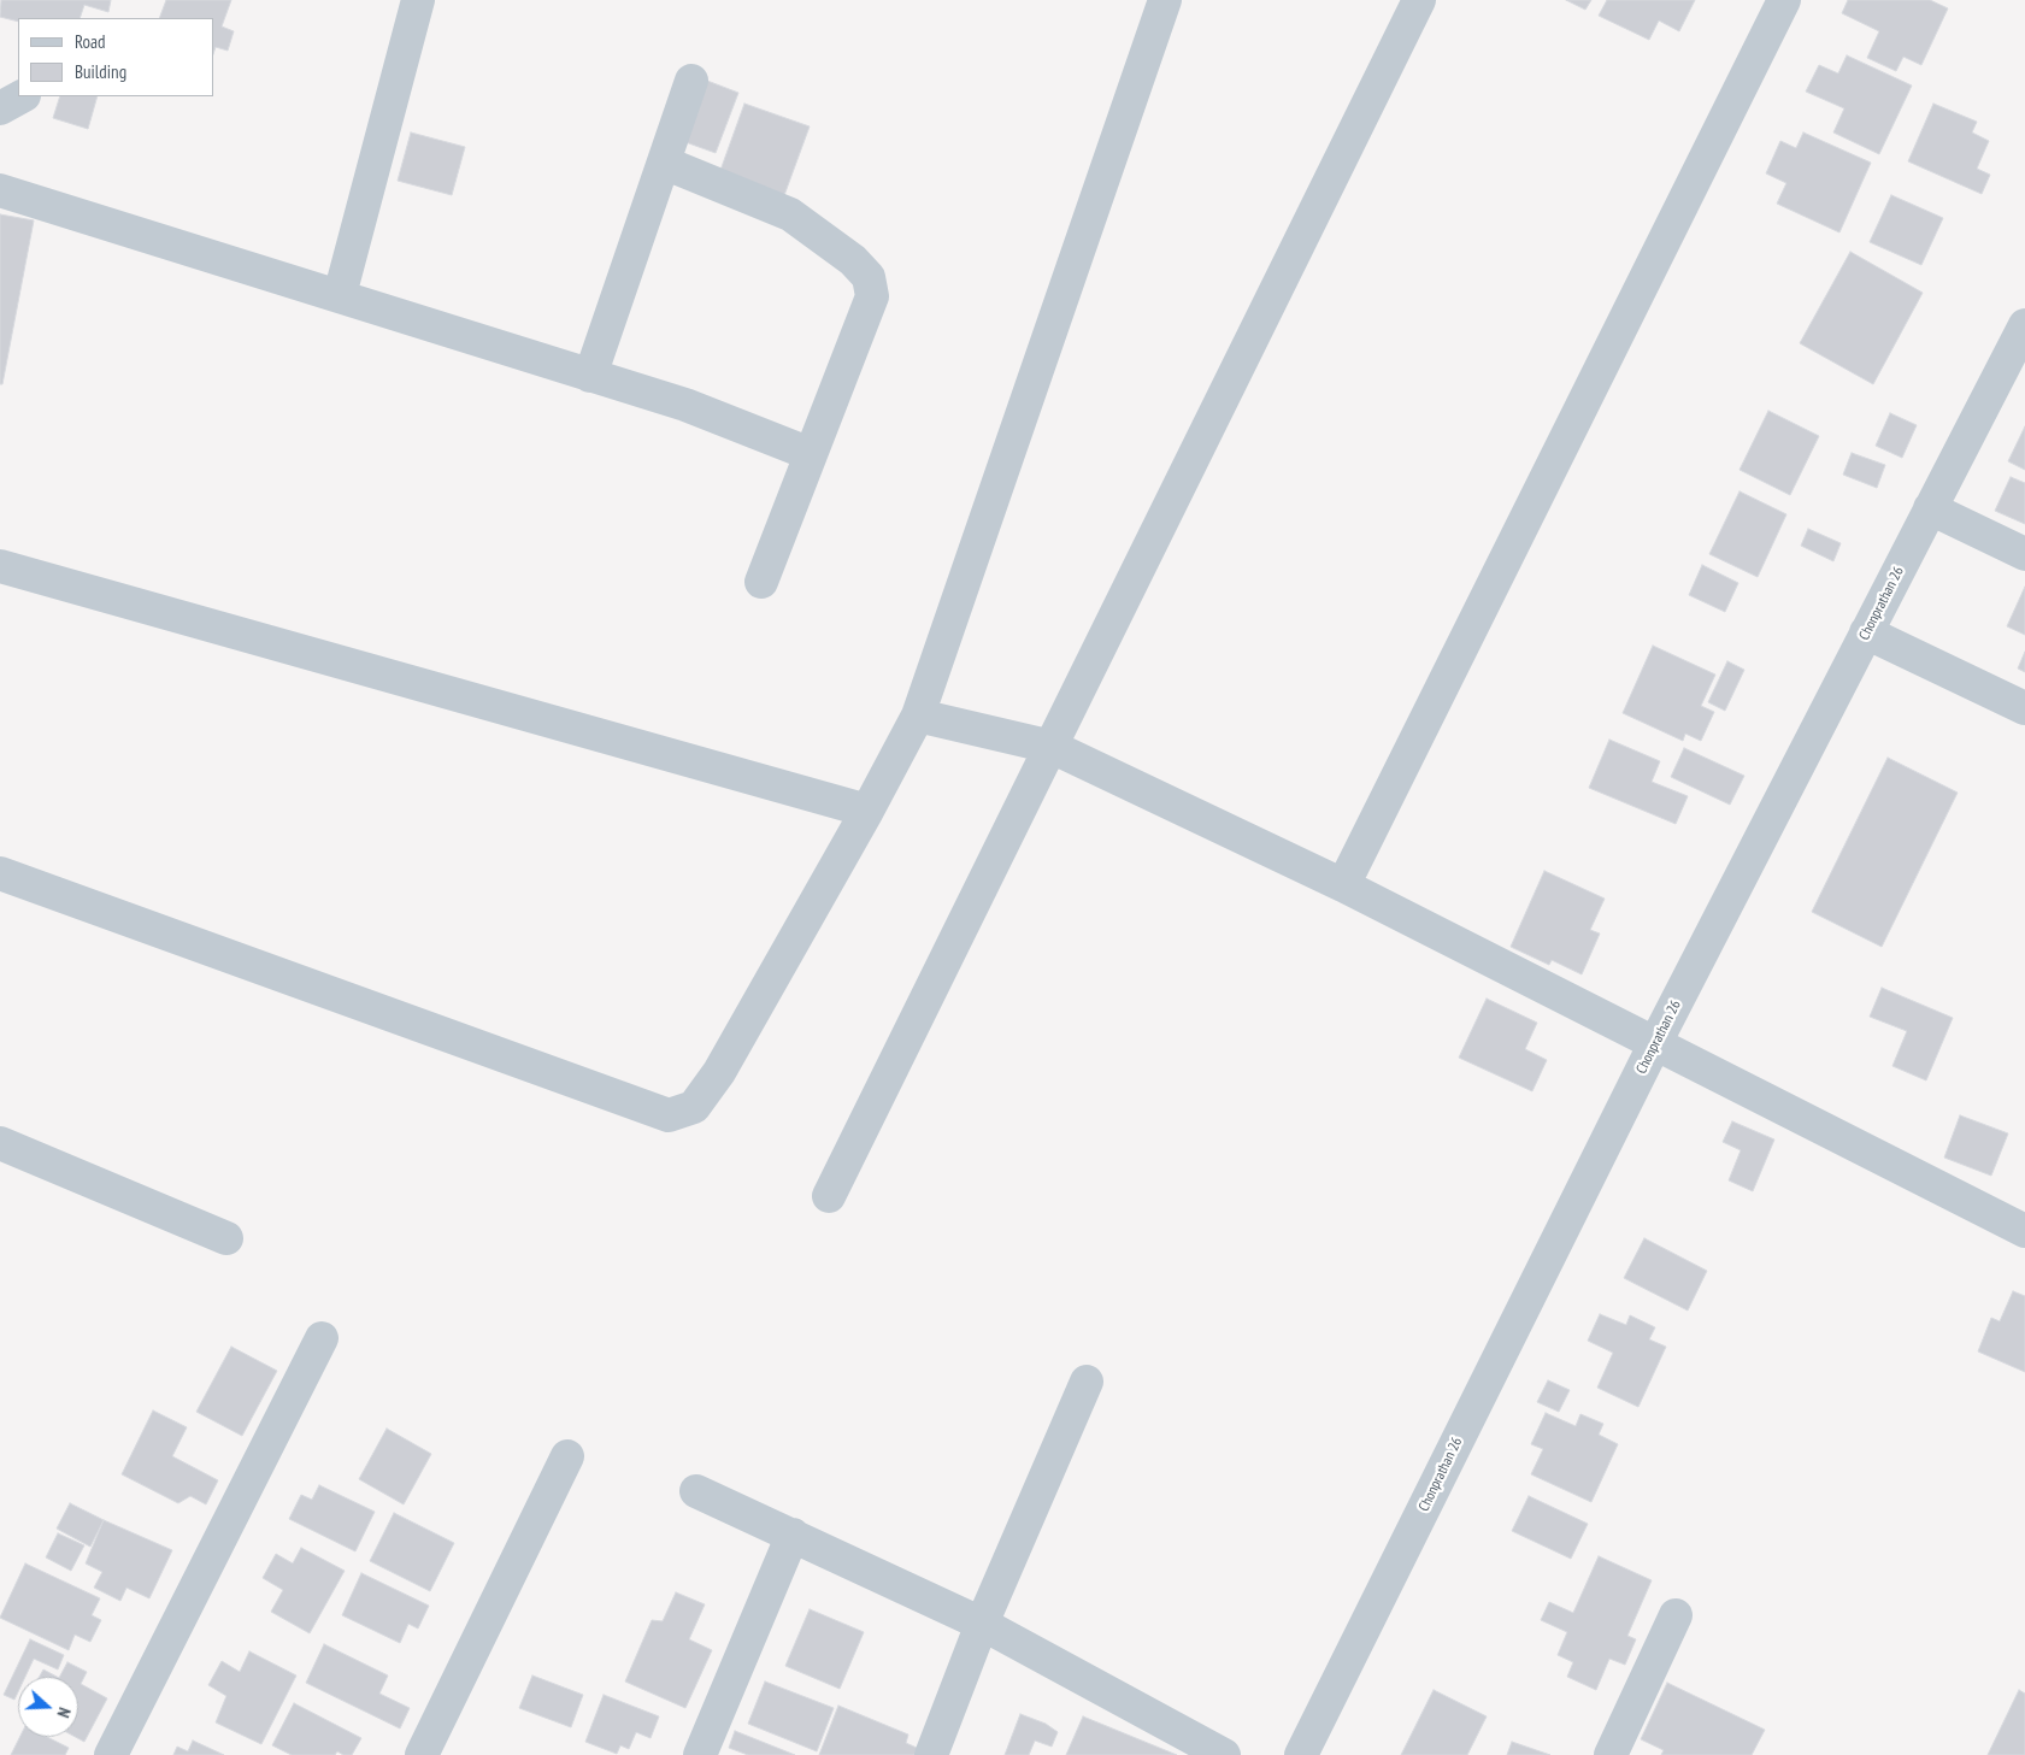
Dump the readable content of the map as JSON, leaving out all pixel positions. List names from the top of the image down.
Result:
{
  "streets": {
    "street": ["Chonprathan 26"]
  },
  "legend": ["Road", "Building"],
  "north": "right"
}
